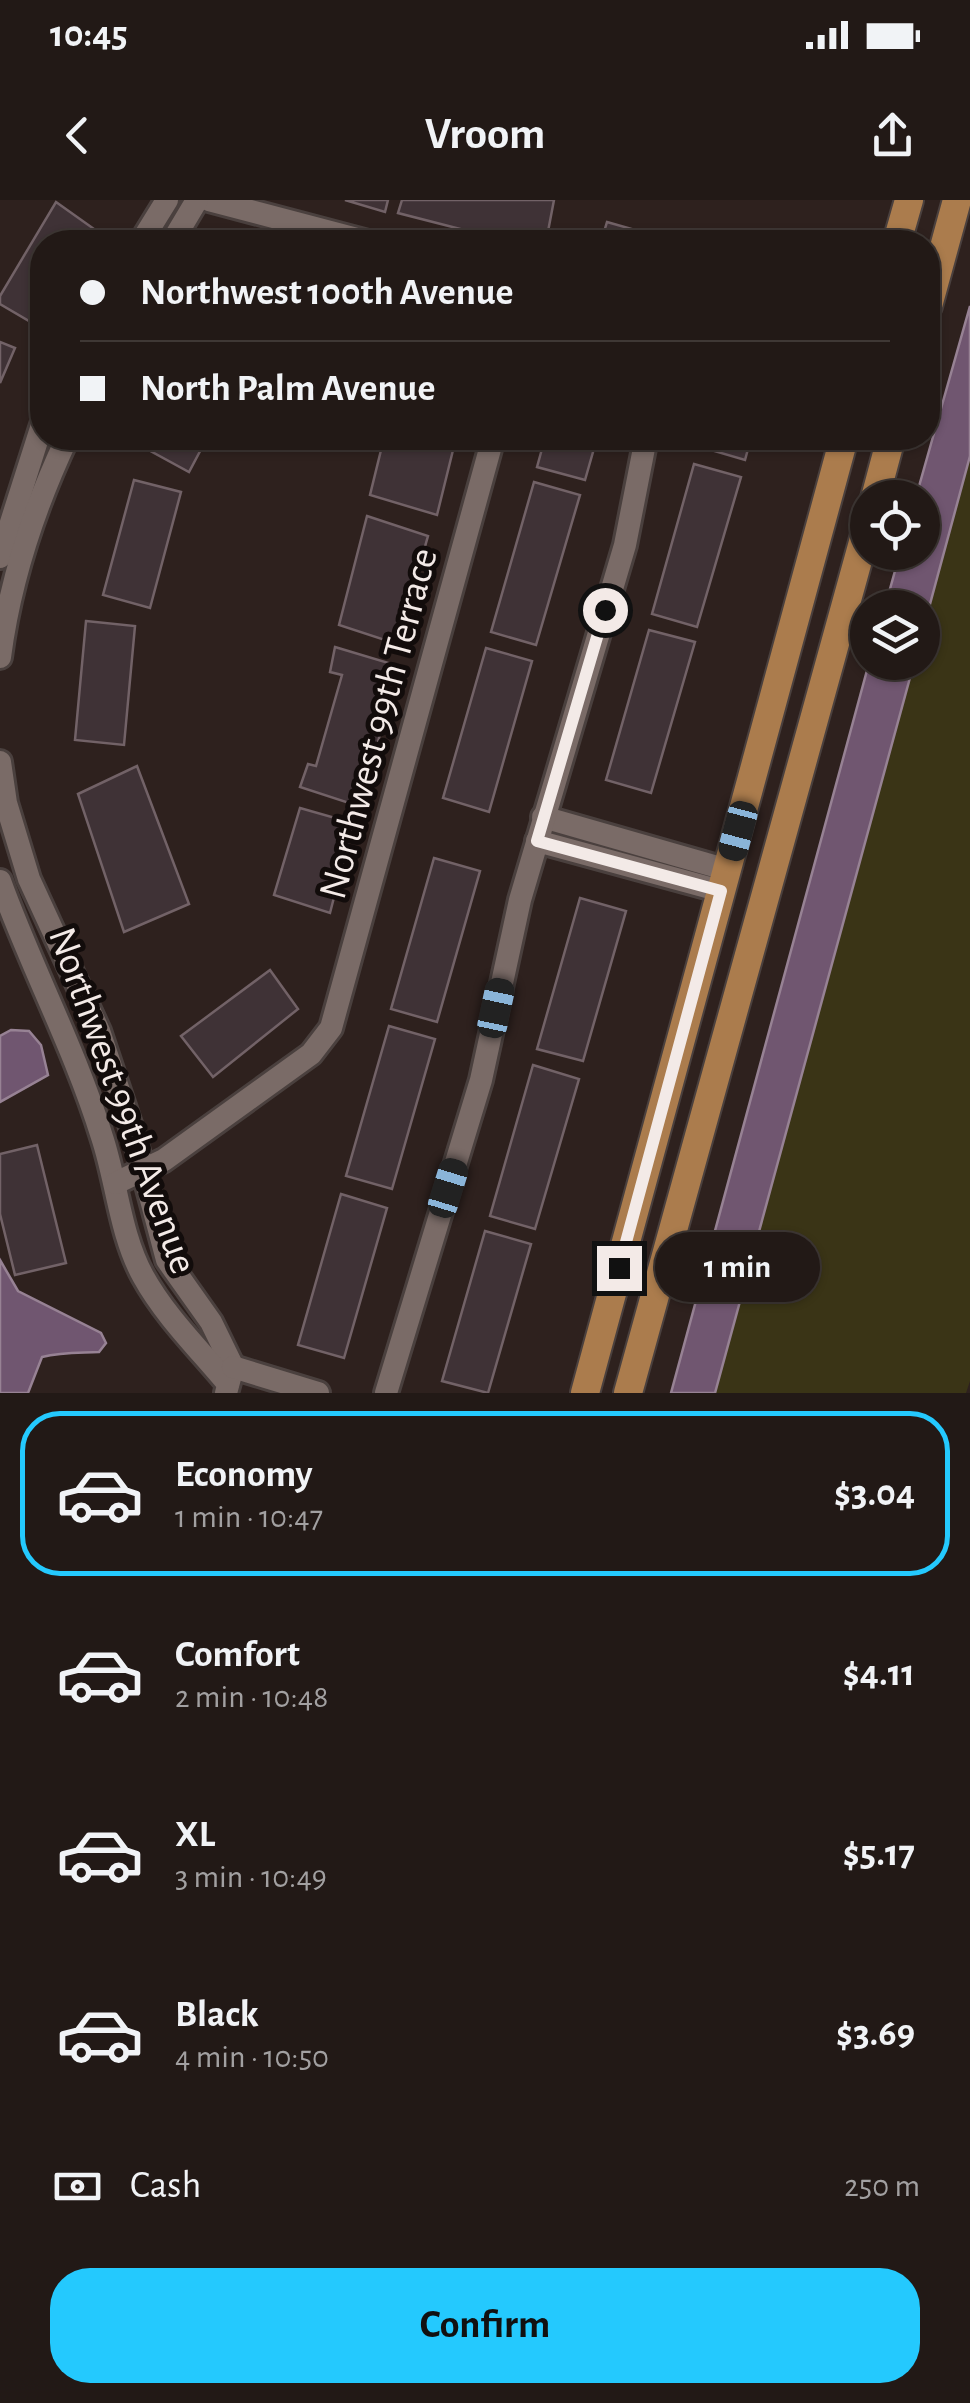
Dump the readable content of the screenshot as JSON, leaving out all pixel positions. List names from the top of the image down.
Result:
{
  "streets": {
    "street": ["Northwest 99th Terrace", "Northwest 99th Avenue"]
  },
  "crossings": [
    ["Northwest 99th Terrace", "Northwest 99th Avenue"]
  ],
  "page": {
    "status": "10:45",
    "header": "Vroom",
    "banner": ["Northwest 100th Avenue", "North Palm Avenue"],
    "bubble": "1 min",
    "list": [
      {
        "name": "Economy",
        "note": "1 min · 10:47",
        "value": "$3.04"
      },
      {
        "name": "Comfort",
        "note": "2 min · 10:48",
        "value": "$4.11"
      },
      {
        "name": "XL",
        "note": "3 min · 10:49",
        "value": "$5.17"
      },
      {
        "name": "Black",
        "note": "4 min · 10:50",
        "value": "$3.69"
      }
    ],
    "pay": ["Cash", "250 m"],
    "buttons": "Confirm"
  }
}
